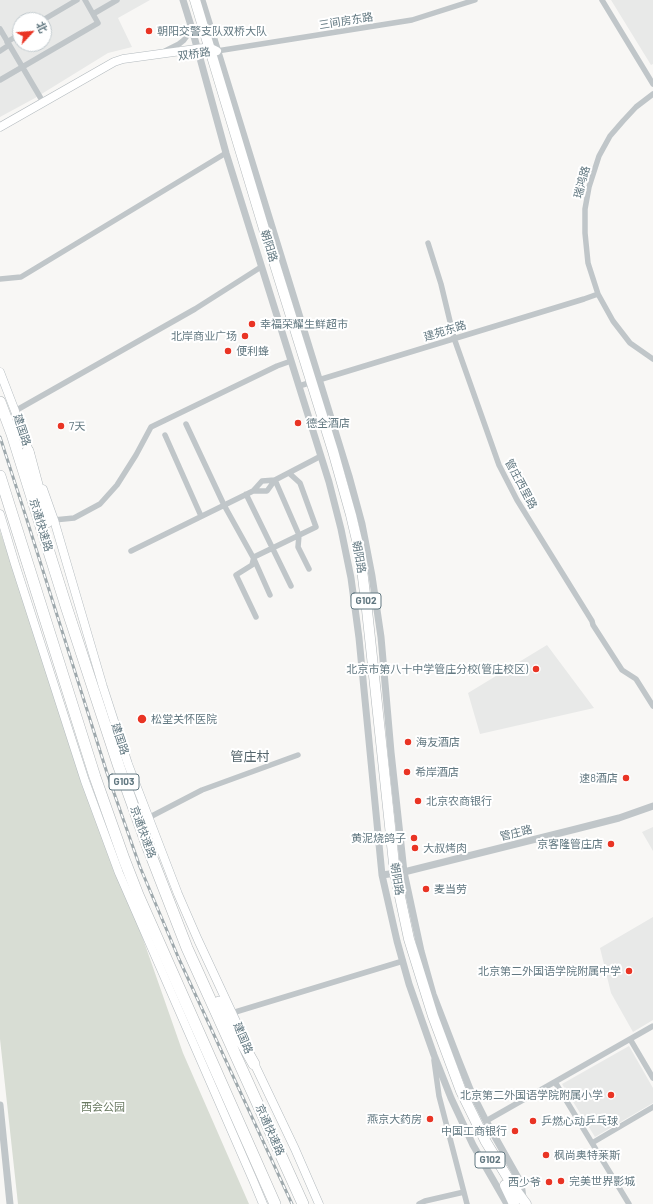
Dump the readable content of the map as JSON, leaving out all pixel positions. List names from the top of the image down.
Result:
{
  "streets": {
    "highway": [
      "朝阳路",
      "京通快速路",
      "G102",
      "G103"
    ],
    "main road": ["双桥路", "建国路"],
    "street": [
      "三间房东路",
      "瑞鸿路",
      "建苑东路",
      "管庄西里路",
      "管庄路"
    ]
  },
  "crossings": [
    ["三间房东路", "双桥路"],
    ["三间房东路", "朝阳路"],
    ["双桥路", "朝阳路"],
    ["瑞鸿路", "建苑东路"],
    ["朝阳路", "建苑东路"],
    ["朝阳路", "管庄路"],
    ["建苑东路", "管庄西里路"]
  ],
  "districts": ["管庄村"],
  "parks": ["西会公园"],
  "places": [
    "朝阳交警支队双桥大队",
    "幸福荣耀生鲜超市",
    "北岸商业广场",
    "便利蜂",
    "德全酒店",
    "7天",
    "北京市第八十中学管庄分校(管庄校区)",
    "松堂关怀医院",
    "海友酒店",
    "希岸酒店",
    "速8酒店",
    "北京农商银行",
    "黄泥烧鸽子",
    "京客隆管庄店",
    "大叔烤肉",
    "麦当劳",
    "北京第二外国语学院附属中学",
    "北京第二外国语学院附属小学",
    "燕京大药房",
    "乒燃心动乒乓球",
    "中国工商银行",
    "枫尚奥特莱斯",
    "完美世界影城",
    "西少爷"
  ],
  "north": "top right"
}
